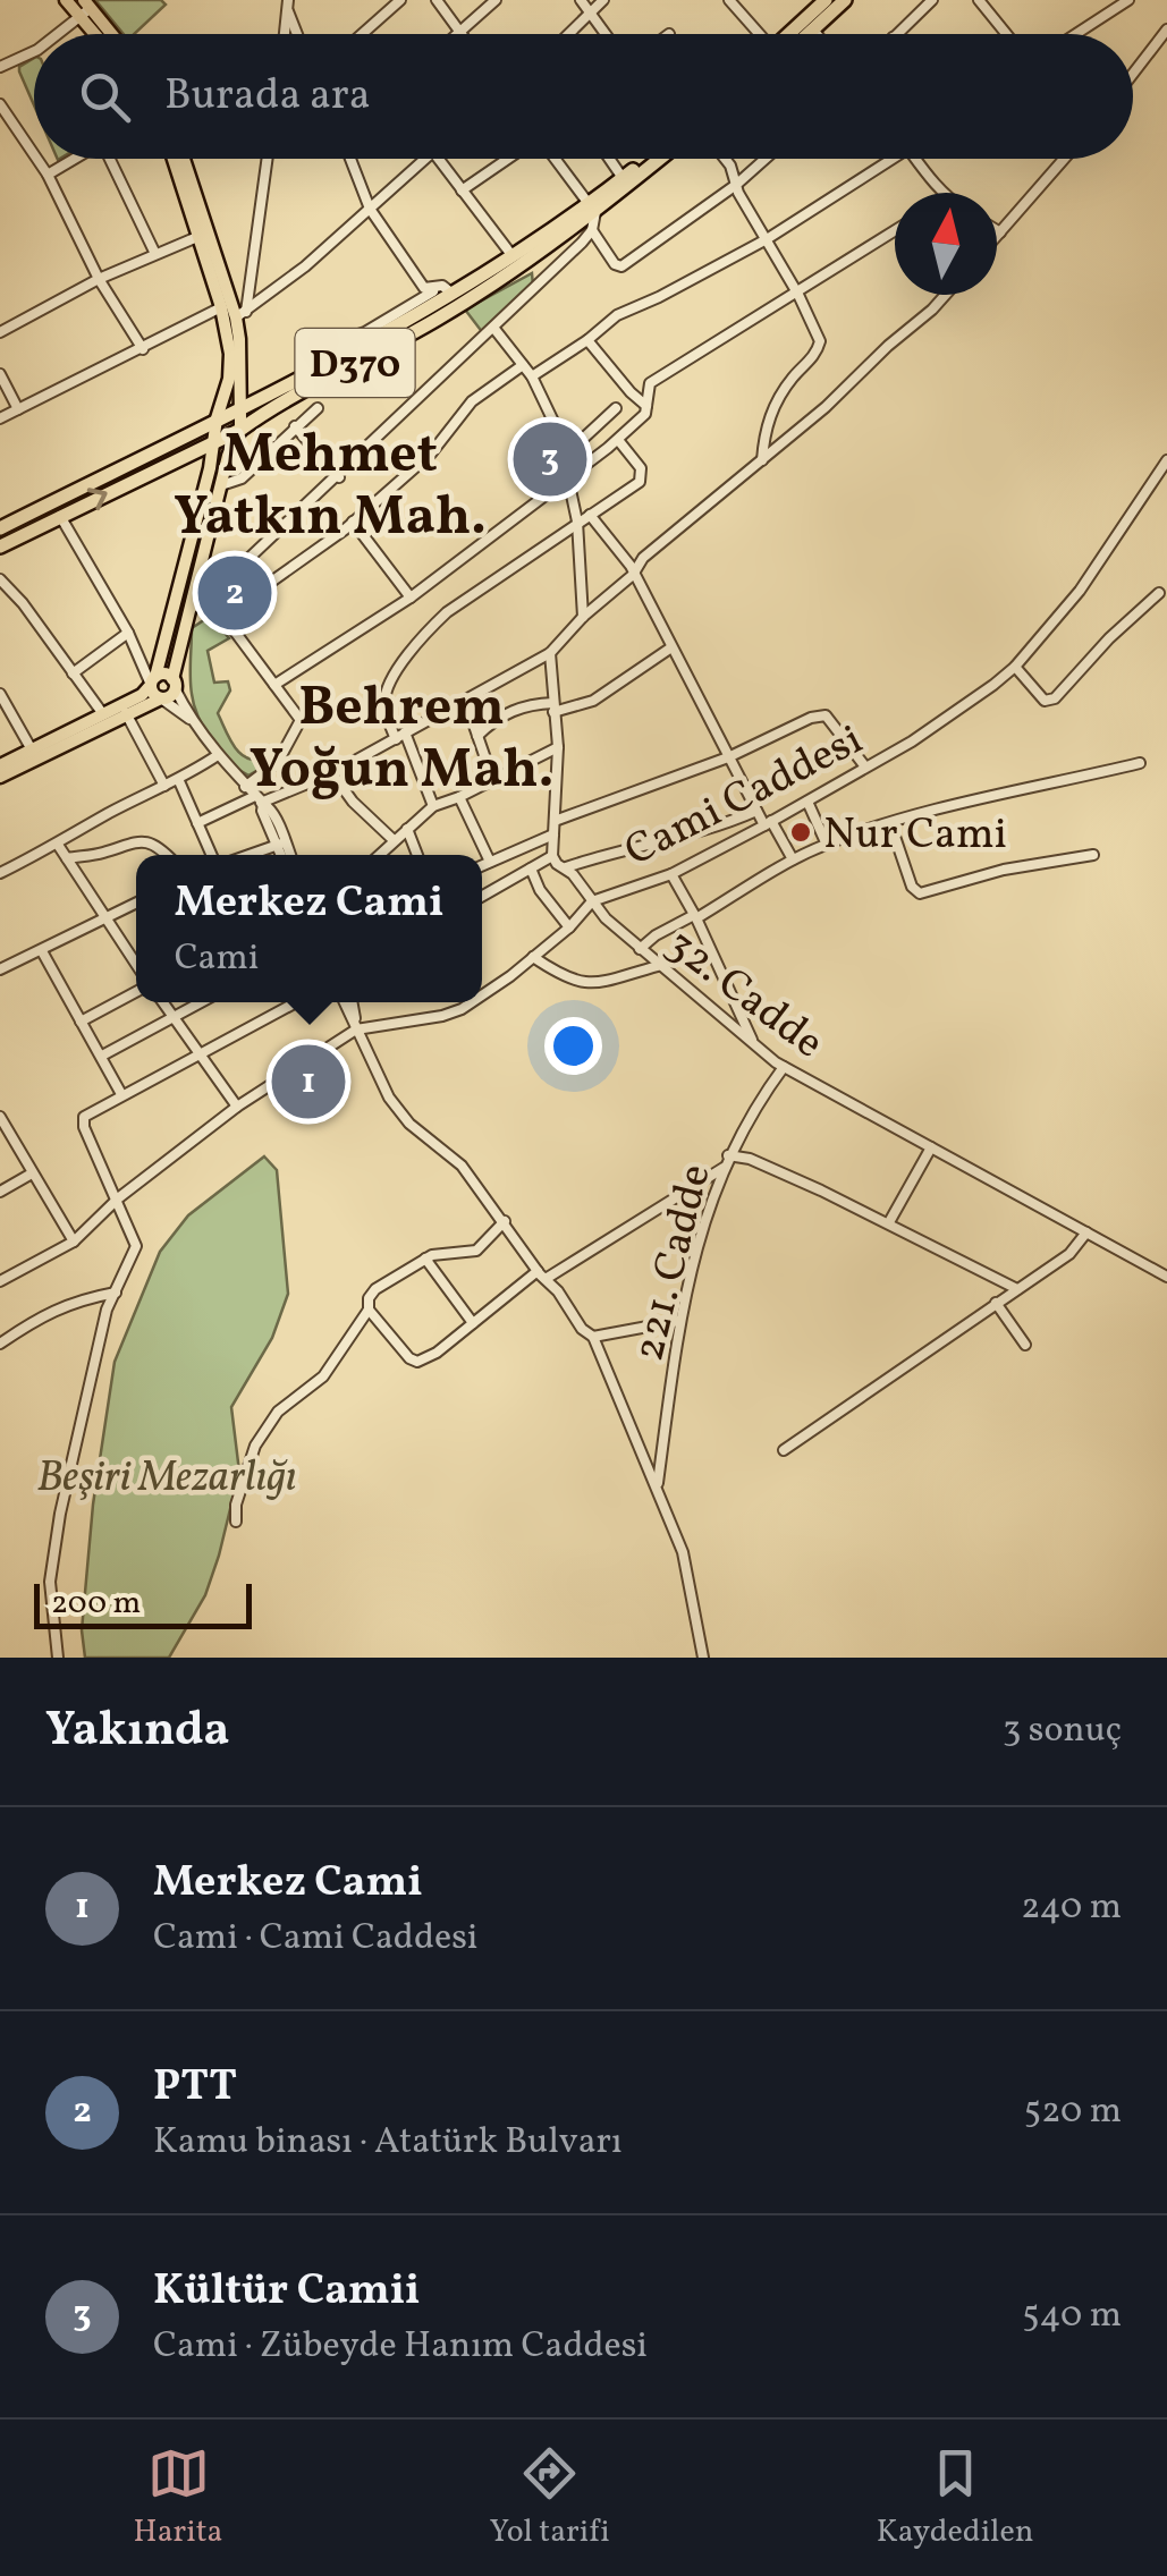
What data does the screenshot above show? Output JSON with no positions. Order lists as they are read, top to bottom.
{
  "streets": {
    "highway": ["D370"],
    "street": ["Cami Caddesi", "32. Cadde", "221. Cadde"]
  },
  "crossings": [
    ["Cami Caddesi", "32. Cadde"],
    ["32. Cadde", "221. Cadde"]
  ],
  "districts": ["Mehmet Yatkın Mah.", "Behrem Yoğun Mah."],
  "parks": ["Beşiri Mezarlığı"],
  "places": ["Nur Cami"],
  "scale_bar": "200 m",
  "north": "top",
  "page": {
    "search": "Burada ara",
    "pins": ["3", "2", "1"],
    "popup": ["Merkez Cami", "Cami"],
    "scale": "200 m",
    "heading": ["Yakında", "3 sonuç"],
    "list": [
      {
        "mark": "1",
        "name": "Merkez Cami",
        "note": "Cami · Cami Caddesi",
        "value": "240 m"
      },
      {
        "mark": "2",
        "name": "PTT",
        "note": "Kamu binası · Atatürk Bulvarı",
        "value": "520 m"
      },
      {
        "mark": "3",
        "name": "Kültür Camii",
        "note": "Cami · Zübeyde Hanım Caddesi",
        "value": "540 m"
      }
    ],
    "nav": ["Harita", "Yol tarifi", "Kaydedilen"]
  }
}
